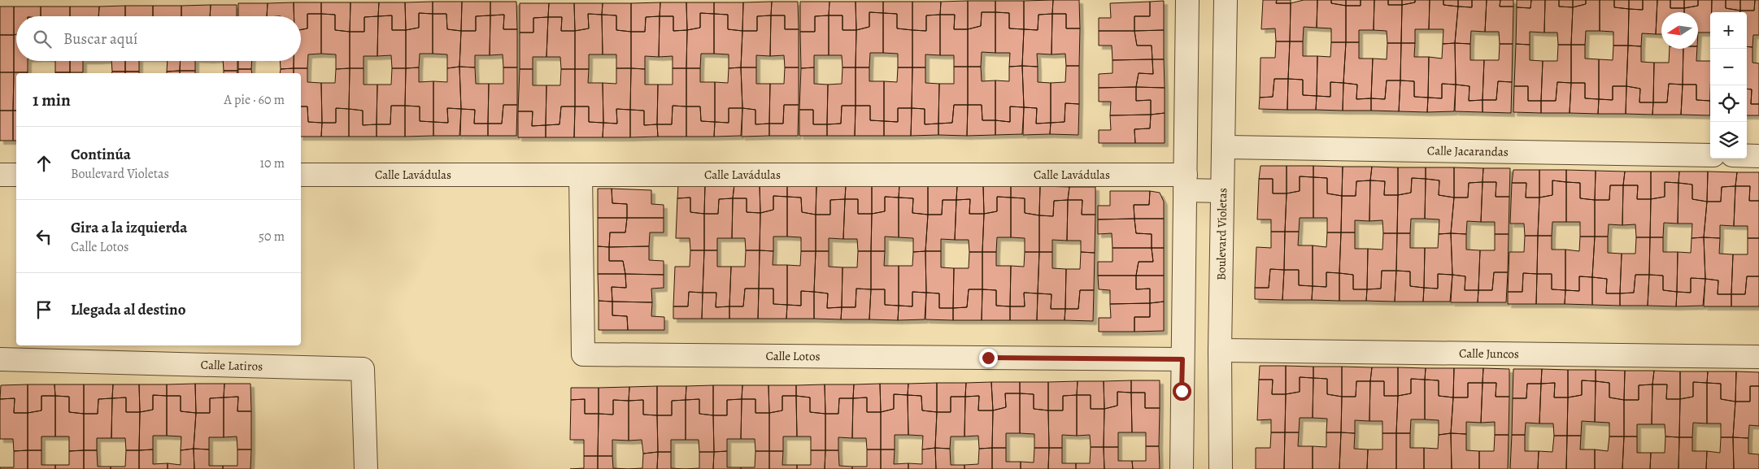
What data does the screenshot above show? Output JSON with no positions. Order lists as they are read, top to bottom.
{
  "streets": {
    "street": [
      "Calle Jacarandas",
      "Calle Lavádulas",
      "Boulevard Violetas",
      "Calle Juncos",
      "Calle Lotos",
      "Calle Latiros"
    ]
  },
  "crossings": [
    ["Calle Jacarandas", "Boulevard Violetas"],
    ["Calle Lavádulas", "Boulevard Violetas"],
    ["Calle Lavádulas", "Calle Lotos"],
    ["Boulevard Violetas", "Calle Juncos"]
  ],
  "north": "left",
  "page": {
    "map_buttons": ["+", "−"],
    "search": "Buscar aquí",
    "heading": ["1 min", "A pie · 60 m"],
    "list": [
      ["Continúa", "Boulevard Violetas", "10 m"],
      ["Gira a la izquierda", "Calle Lotos", "50 m"],
      "Llegada al destino"
    ]
  }
}
